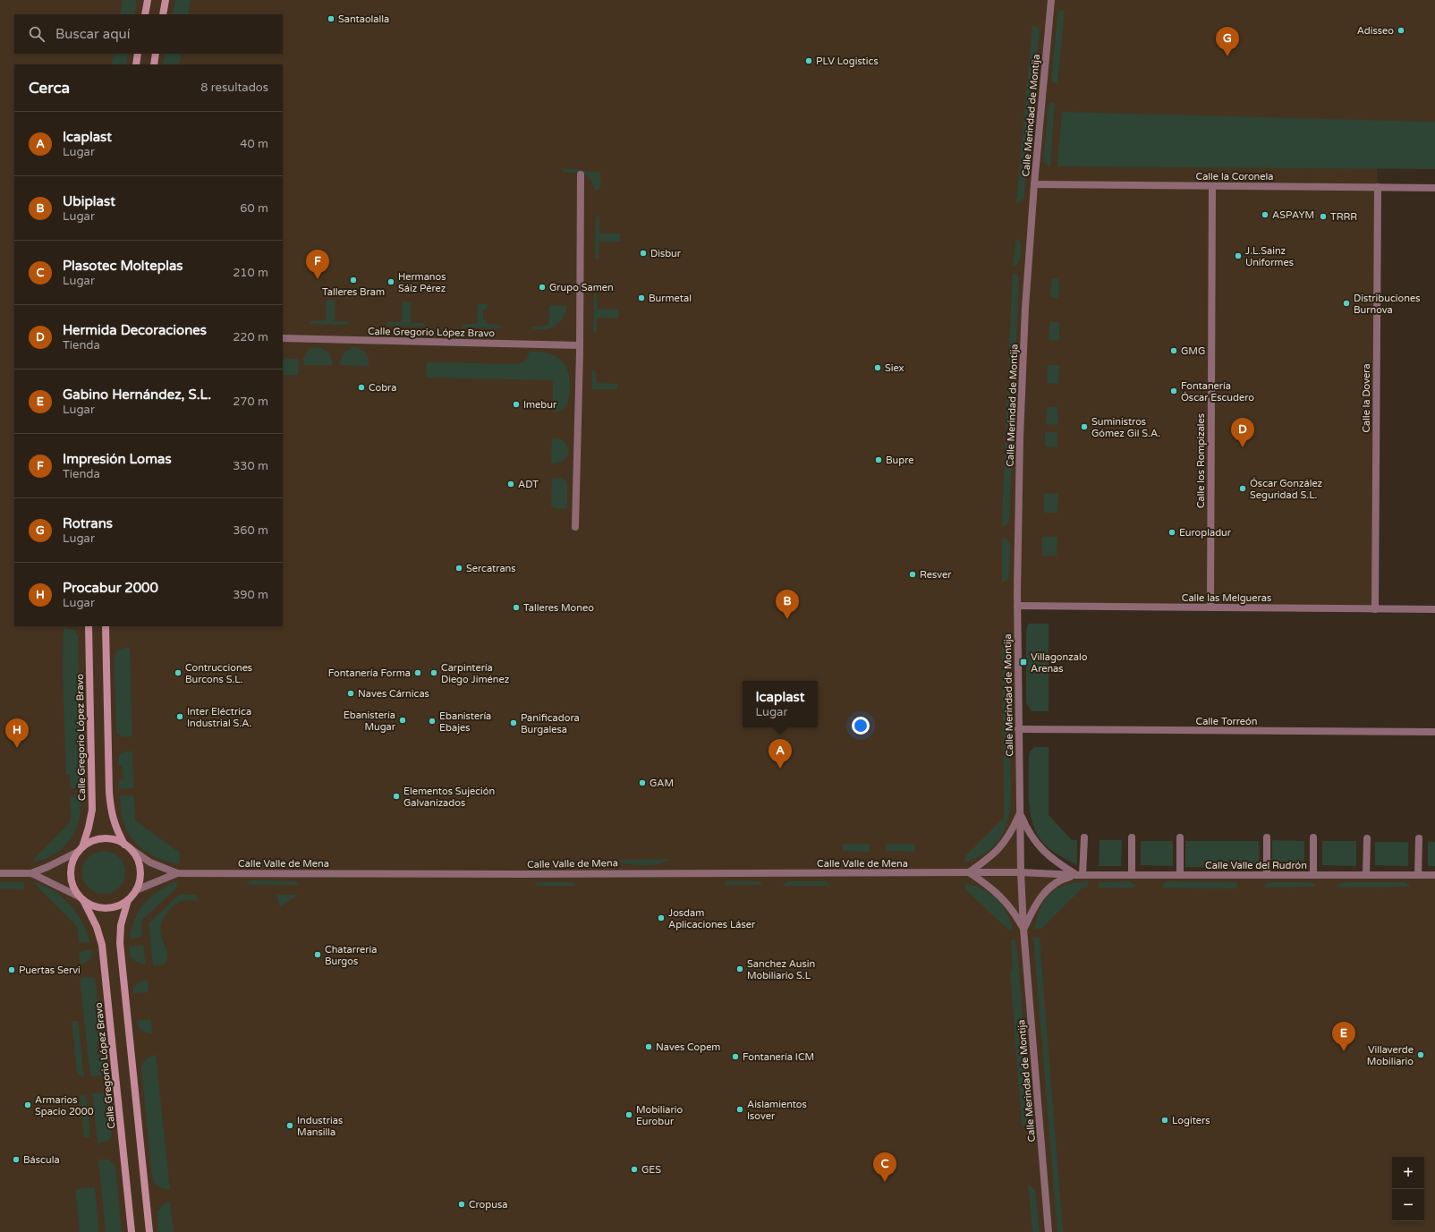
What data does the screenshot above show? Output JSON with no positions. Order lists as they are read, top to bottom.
{
  "streets": {
    "main road": ["Calle Gregorio López Bravo"],
    "street": [
      "Calle Merindad de Montija",
      "Calle la Coronela",
      "Calle la Dovera",
      "Calle los Rompizales",
      "Calle las Melgueras",
      "Calle Torreón",
      "Calle Valle de Mena",
      "Calle Valle del Rudrón"
    ]
  },
  "crossings": [
    ["Calle Merindad de Montija", "Calle la Coronela"],
    ["Calle Merindad de Montija", "Calle las Melgueras"],
    ["Calle Merindad de Montija", "Calle Torreón"],
    ["Calle Merindad de Montija", "Calle Valle de Mena"],
    ["Calle Merindad de Montija", "Calle Valle del Rudrón"],
    ["Calle la Coronela", "Calle la Dovera"],
    ["Calle la Coronela", "Calle los Rompizales"],
    ["Calle Gregorio López Bravo", "Calle Valle de Mena"],
    ["Calle la Dovera", "Calle las Melgueras"],
    ["Calle los Rompizales", "Calle las Melgueras"],
    ["Calle Valle de Mena", "Calle Valle del Rudrón"]
  ],
  "places": {
    "other": [
      "Santaolalla",
      "Adisseo",
      "PLV Logistics",
      "ASPAYM",
      "TRRR",
      "Disbur",
      "J.L.Sainz Uniformes",
      "Talleres Bram",
      "Hermanos Sáiz Pérez",
      "Grupo Samen",
      "Burmetal",
      "Distribuciones Burnova",
      "GMG",
      "Siex",
      "Cobra",
      "Fontanería Óscar Escudero",
      "Imebur",
      "Suministros Gómez Gil S.A.",
      "Bupre",
      "ADT",
      "Óscar González Seguridad S.L.",
      "Europladur",
      "Sercatrans",
      "Resver",
      "Talleres Moneo",
      "Contrucciones Burcons S.L.",
      "Fontanería Forma",
      "Carpintería Diego Jiménez",
      "Naves Cárnicas",
      "Inter Eléctrica Industrial S.A.",
      "Ebanistería Mugar",
      "Ebanistería Ebajes",
      "Panificadora Burgalesa",
      "GAM",
      "Elementos Sujeción Galvanizados",
      "Josdam Aplicaciones Láser",
      "Chatarrería Burgos",
      "Sanchez Ausin Mobiliario S.L",
      "Puertas Servi",
      "Naves Copem",
      "Villaverde Mobiliario",
      "Fontanería ICM",
      "Armarios Spacio 2000",
      "Aislamientos Isover",
      "Mobiliario Eurobur",
      "Logiters",
      "Industrias Mansilla",
      "Báscula",
      "GES",
      "Cropusa"
    ],
    "transit": ["Villagonzalo Arenas"]
  },
  "page": {
    "search": "Buscar aquí",
    "pins": [
      "G",
      "F",
      "D",
      "B",
      "H",
      "A",
      "E",
      "C"
    ],
    "heading": ["Cerca", "8 resultados"],
    "list": [
      {
        "mark": "A",
        "name": "Icaplast",
        "note": "Lugar",
        "value": "40 m"
      },
      {
        "mark": "B",
        "name": "Ubiplast",
        "note": "Lugar",
        "value": "60 m"
      },
      {
        "mark": "C",
        "name": "Plasotec Molteplas",
        "note": "Lugar",
        "value": "210 m"
      },
      {
        "mark": "D",
        "name": "Hermida Decoraciones",
        "note": "Tienda",
        "value": "220 m"
      },
      {
        "mark": "E",
        "name": "Gabino Hernández, S.L.",
        "note": "Lugar",
        "value": "270 m"
      },
      {
        "mark": "F",
        "name": "Impresión Lomas",
        "note": "Tienda",
        "value": "330 m"
      },
      {
        "mark": "G",
        "name": "Rotrans",
        "note": "Lugar",
        "value": "360 m"
      },
      {
        "mark": "H",
        "name": "Procabur 2000",
        "note": "Lugar",
        "value": "390 m"
      }
    ],
    "popup": ["Icaplast", "Lugar"],
    "map_buttons": ["+", "−"]
  }
}
